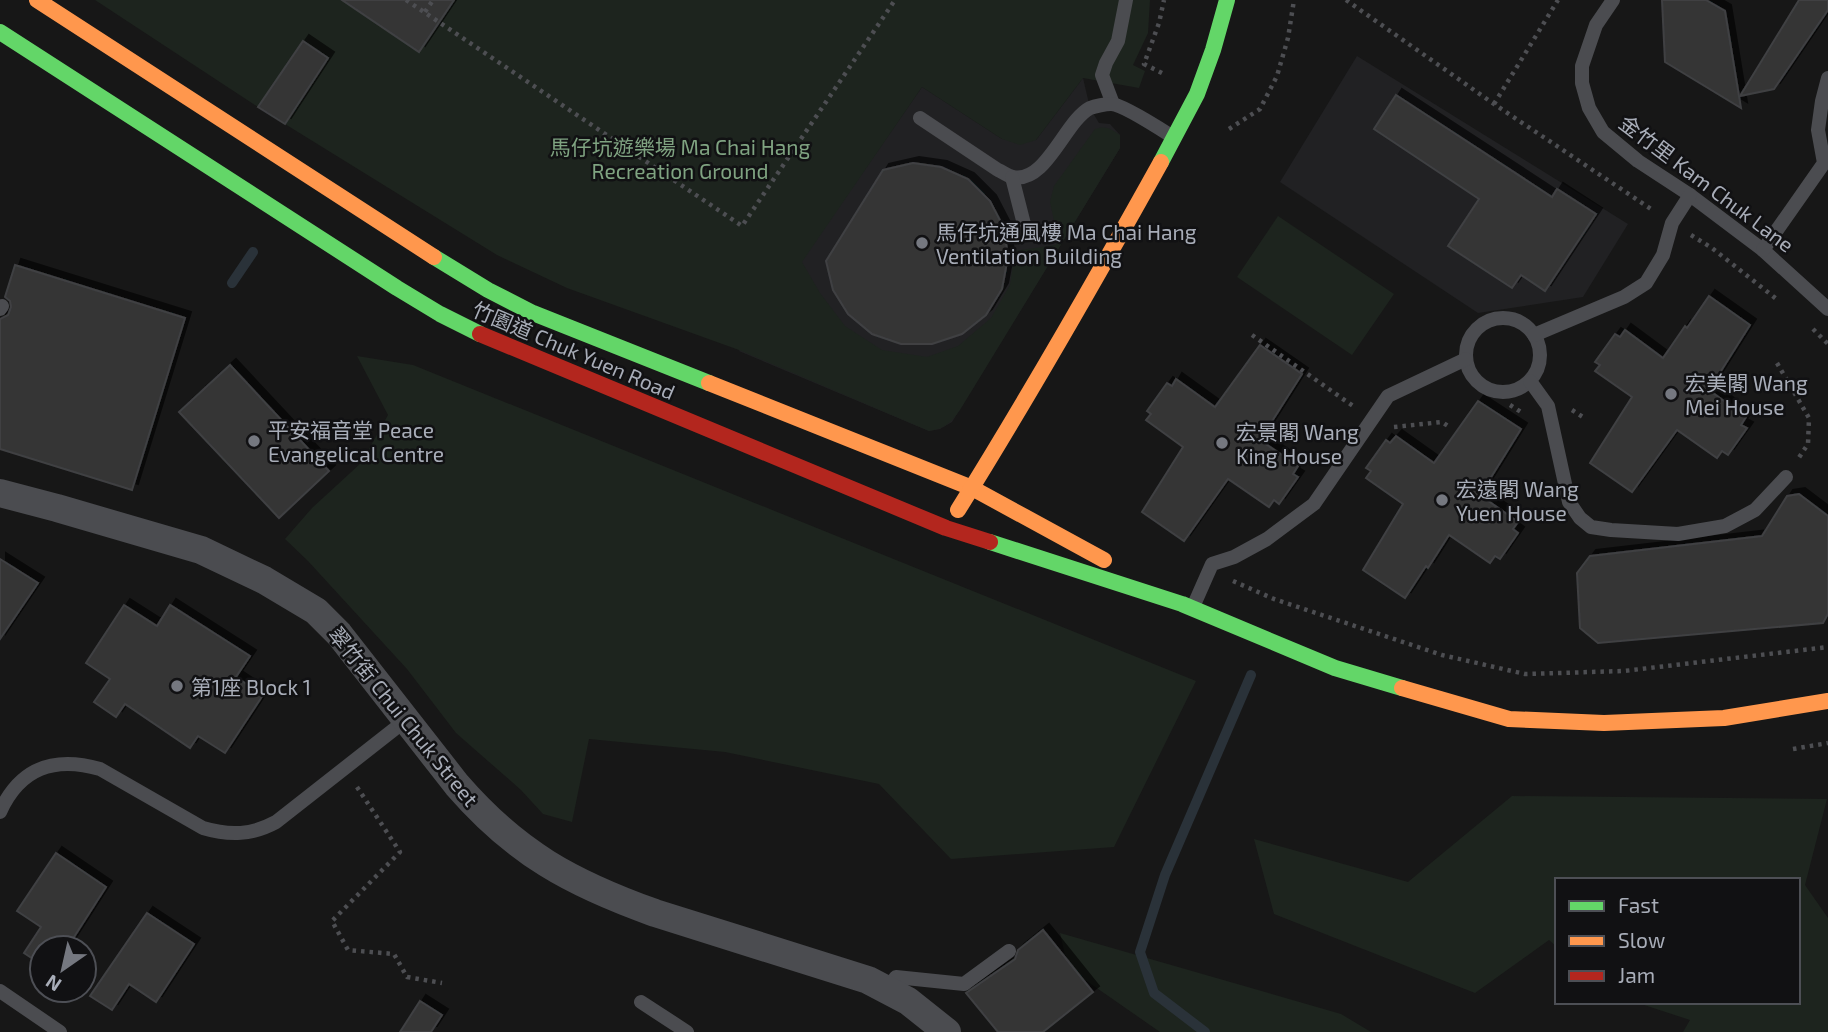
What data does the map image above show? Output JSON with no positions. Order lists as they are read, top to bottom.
{
  "streets": {
    "main road": ["竹園道 Chuk Yuen Road"],
    "street": ["翠竹街 Chui Chuk Street"],
    "lane": ["金竹里 Kam Chuk Lane"]
  },
  "parks": ["馬仔坑遊樂場 Ma Chai Hang Recreation Ground"],
  "places": [
    "馬仔坑通風樓 Ma Chai Hang Ventilation Building",
    "宏美閣 Wang Mei House",
    "平安福音堂 Peace Evangelical Centre",
    "宏景閣 Wang King House",
    "宏遠閣 Wang Yuen House",
    "第1座 Block 1"
  ],
  "legend": ["Fast", "Slow", "Jam"],
  "north": "bottom left"
}
